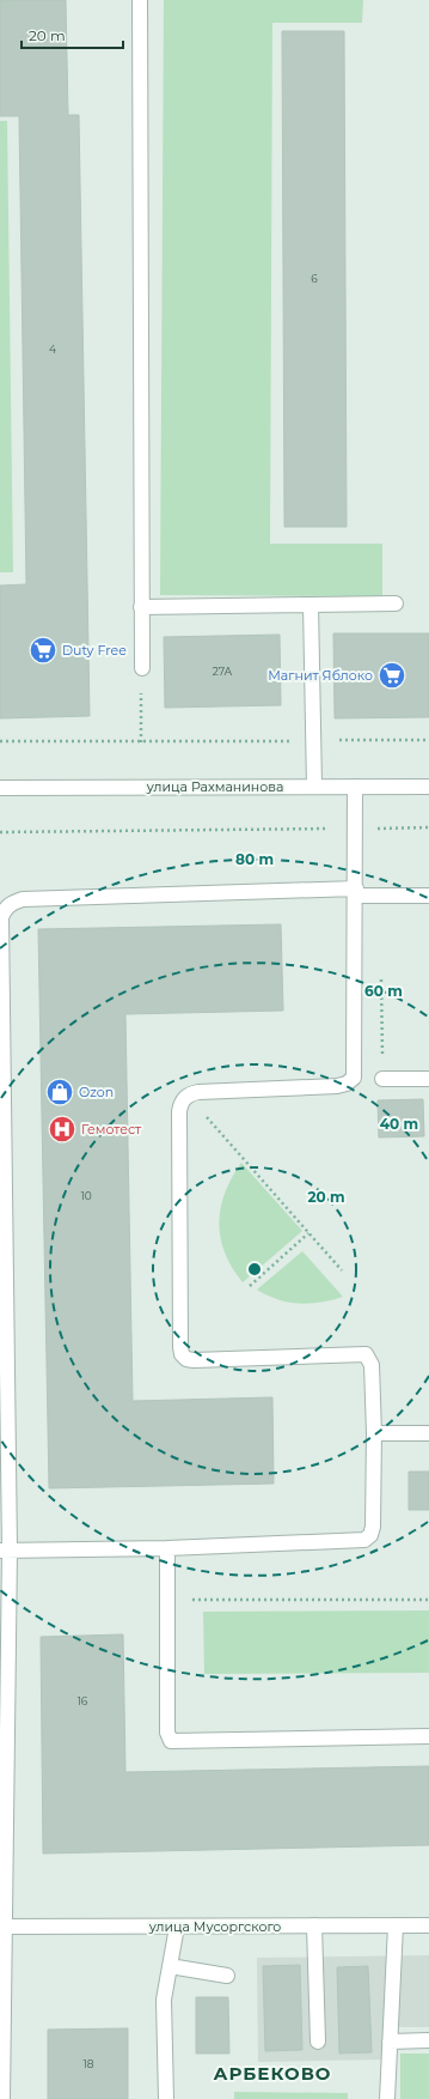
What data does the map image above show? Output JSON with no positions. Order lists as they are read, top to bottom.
{
  "streets": {
    "street": ["улица Рахманинова", "улица Мусоргского"]
  },
  "districts": ["АРБЕКОВО"],
  "places": {
    "supermarket": ["Duty Free", "Магнит Яблоко"],
    "shop": ["Ozon"],
    "hospital": ["Гемотест"]
  },
  "house_numbers": [
    "6",
    "4",
    "27А",
    "10",
    "16",
    "18"
  ],
  "scale_bar": "20 m",
  "rings": [
    "80 m",
    "60 m",
    "40 m",
    "20 m"
  ]
}
